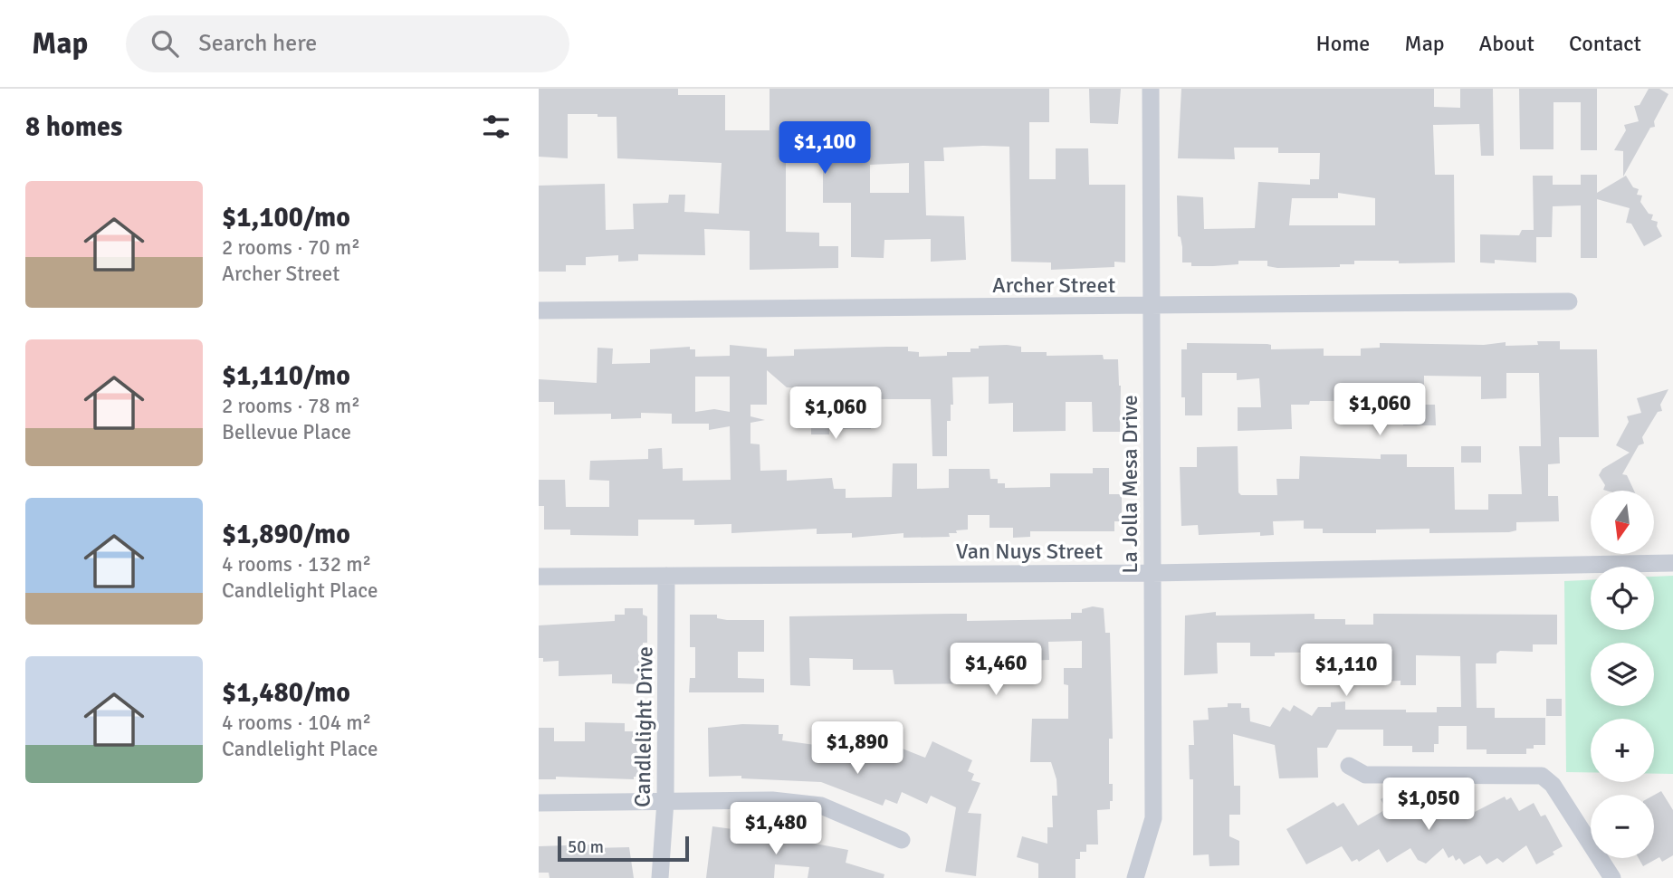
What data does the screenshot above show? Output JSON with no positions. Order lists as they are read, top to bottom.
{
  "streets": {
    "street": [
      "Archer Street",
      "La Jolla Mesa Drive",
      "Van Nuys Street",
      "Candlelight Drive"
    ]
  },
  "crossings": [
    ["Archer Street", "La Jolla Mesa Drive"],
    ["La Jolla Mesa Drive", "Van Nuys Street"],
    ["Van Nuys Street", "Candlelight Drive"]
  ],
  "scale_bar": "50 m",
  "north": "bottom",
  "page": {
    "header": "Map",
    "search": "Search here",
    "nav": [
      "Home",
      "Map",
      "About",
      "Contact"
    ],
    "heading": "8 homes",
    "price": [
      "$1,100",
      "$1,060",
      "$1,060",
      "$1,460",
      "$1,110",
      "$1,890",
      "$1,050",
      "$1,480"
    ],
    "list": [
      {
        "name": "$1,100/mo",
        "note": "2 rooms · 70 m² · Archer Street"
      },
      {
        "name": "$1,110/mo",
        "note": "2 rooms · 78 m² · Bellevue Place"
      },
      {
        "name": "$1,890/mo",
        "note": "4 rooms · 132 m² · Candlelight Place"
      },
      {
        "name": "$1,480/mo",
        "note": "4 rooms · 104 m² · Candlelight Place"
      }
    ],
    "map_buttons": ["+", "−"],
    "scale": "50 m"
  }
}
